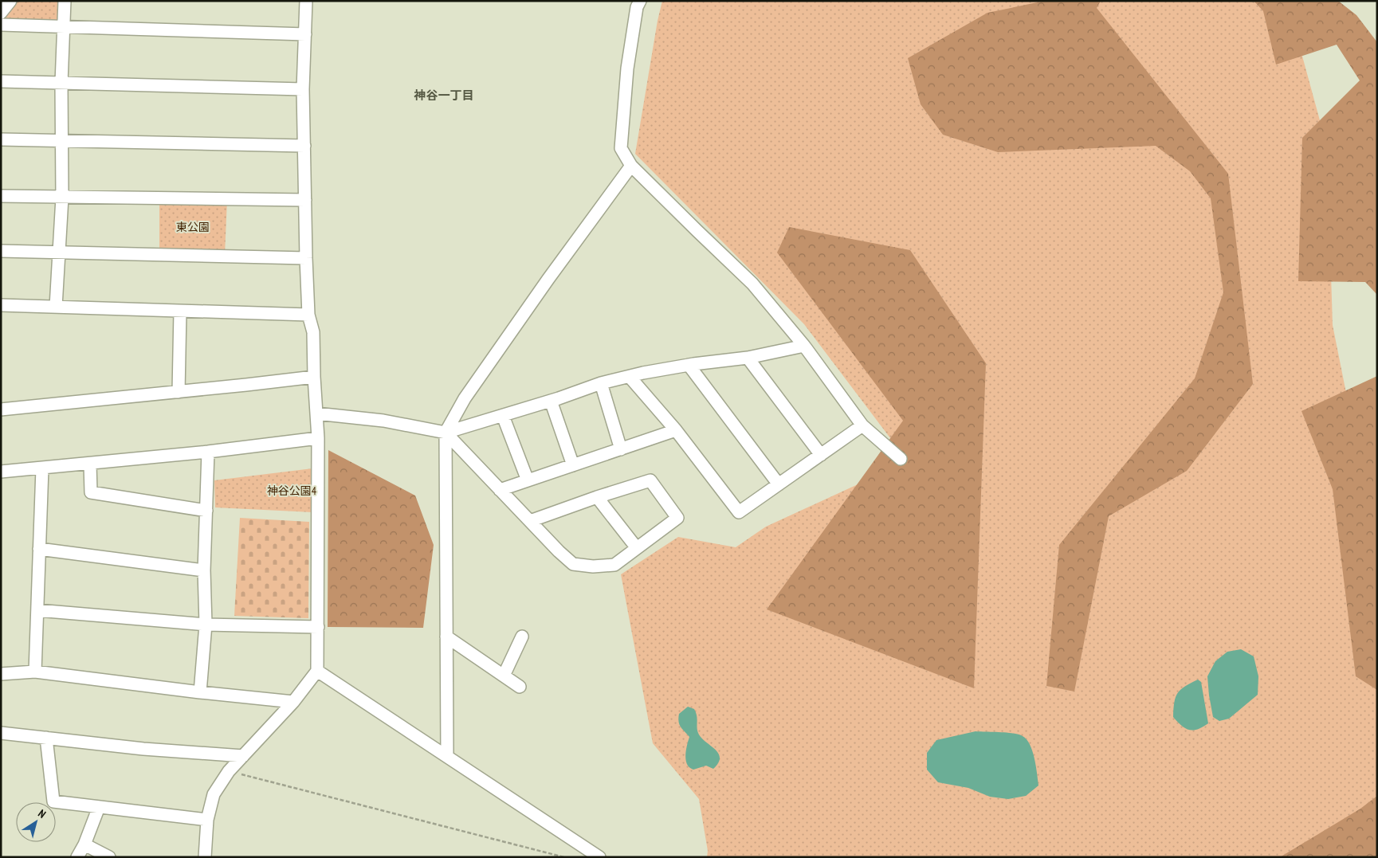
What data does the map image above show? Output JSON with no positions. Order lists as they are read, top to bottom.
{
  "districts": ["神谷一丁目"],
  "parks": ["東公園", "神谷公園4"],
  "north": "top right"
}
